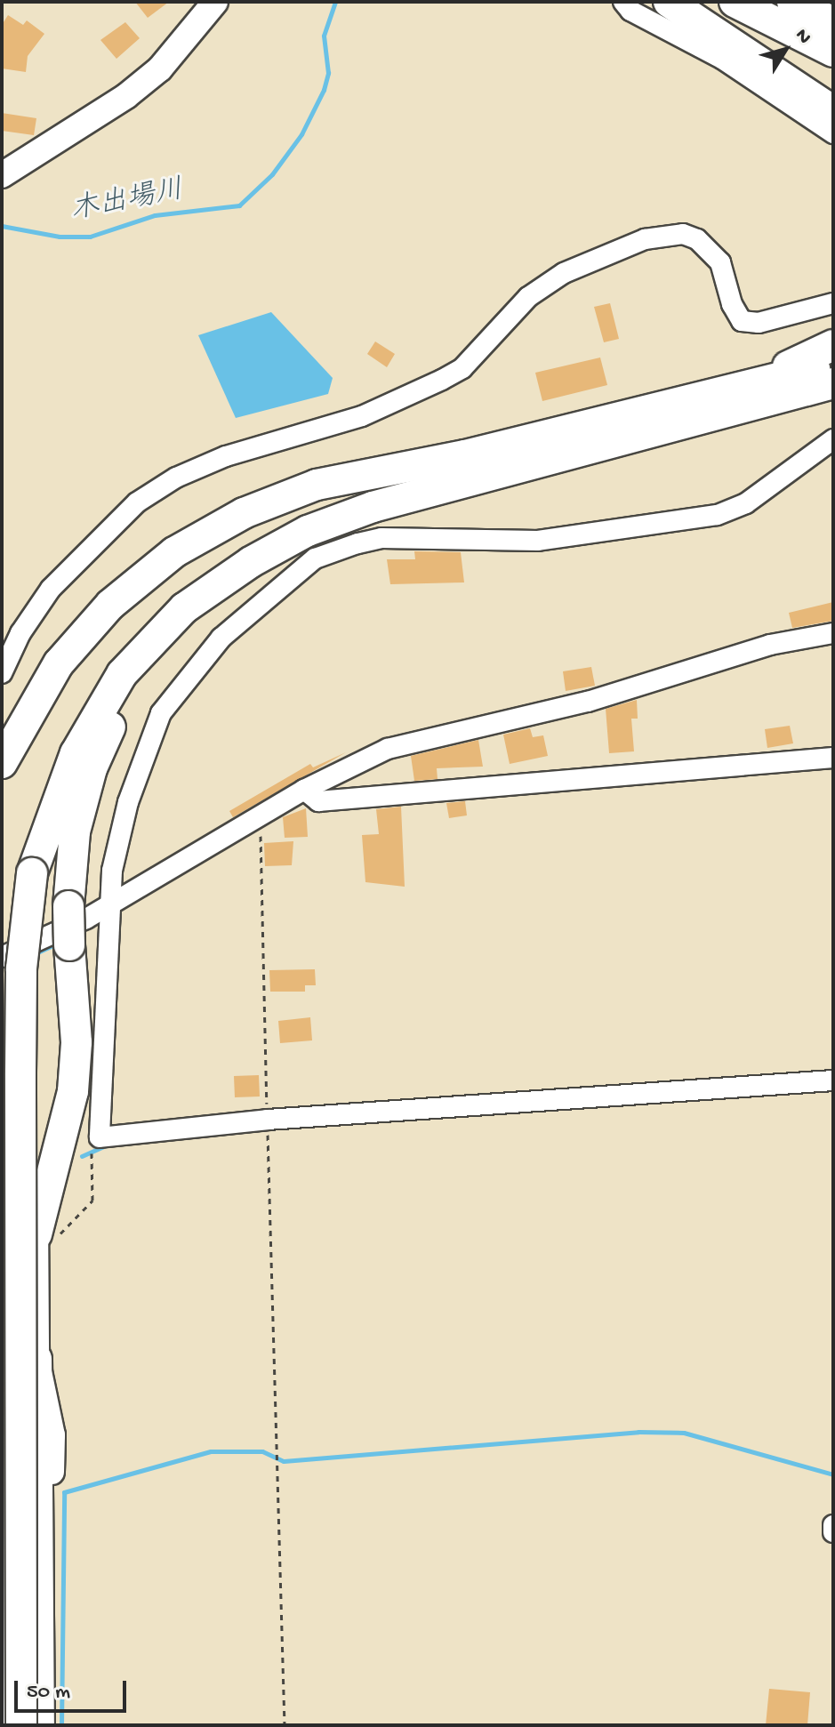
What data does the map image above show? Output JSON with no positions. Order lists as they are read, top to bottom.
{
  "water": ["木出場川"],
  "scale_bar": "50 m",
  "north": "top right"
}
